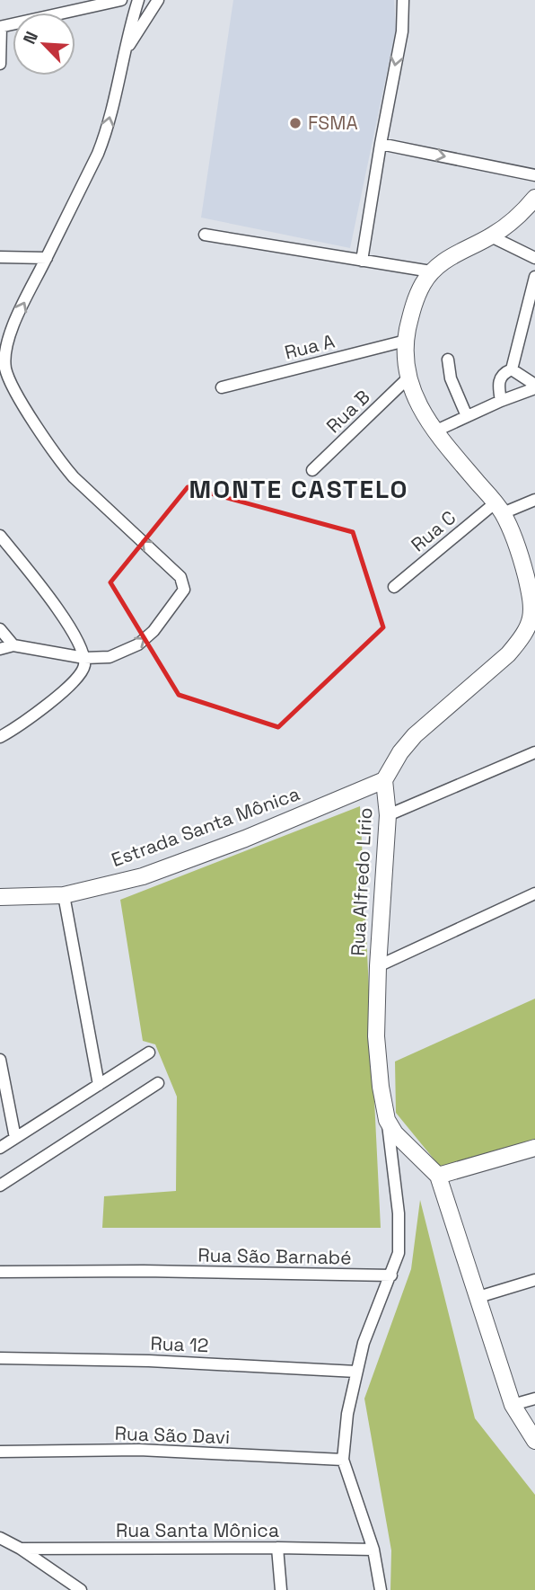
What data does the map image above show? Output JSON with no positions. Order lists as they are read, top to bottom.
{
  "streets": {
    "main road": ["Estrada Santa Mônica", "Rua Alfredo Lírio"],
    "street": [
      "Rua A",
      "Rua B",
      "Rua C",
      "Rua São Barnabé",
      "Rua 12",
      "Rua São Davi",
      "Rua Santa Mônica"
    ]
  },
  "crossings": [
    ["Estrada Santa Mônica", "Rua Alfredo Lírio"]
  ],
  "districts": ["MONTE CASTELO"],
  "places": ["FSMA"],
  "north": "top left"
}
